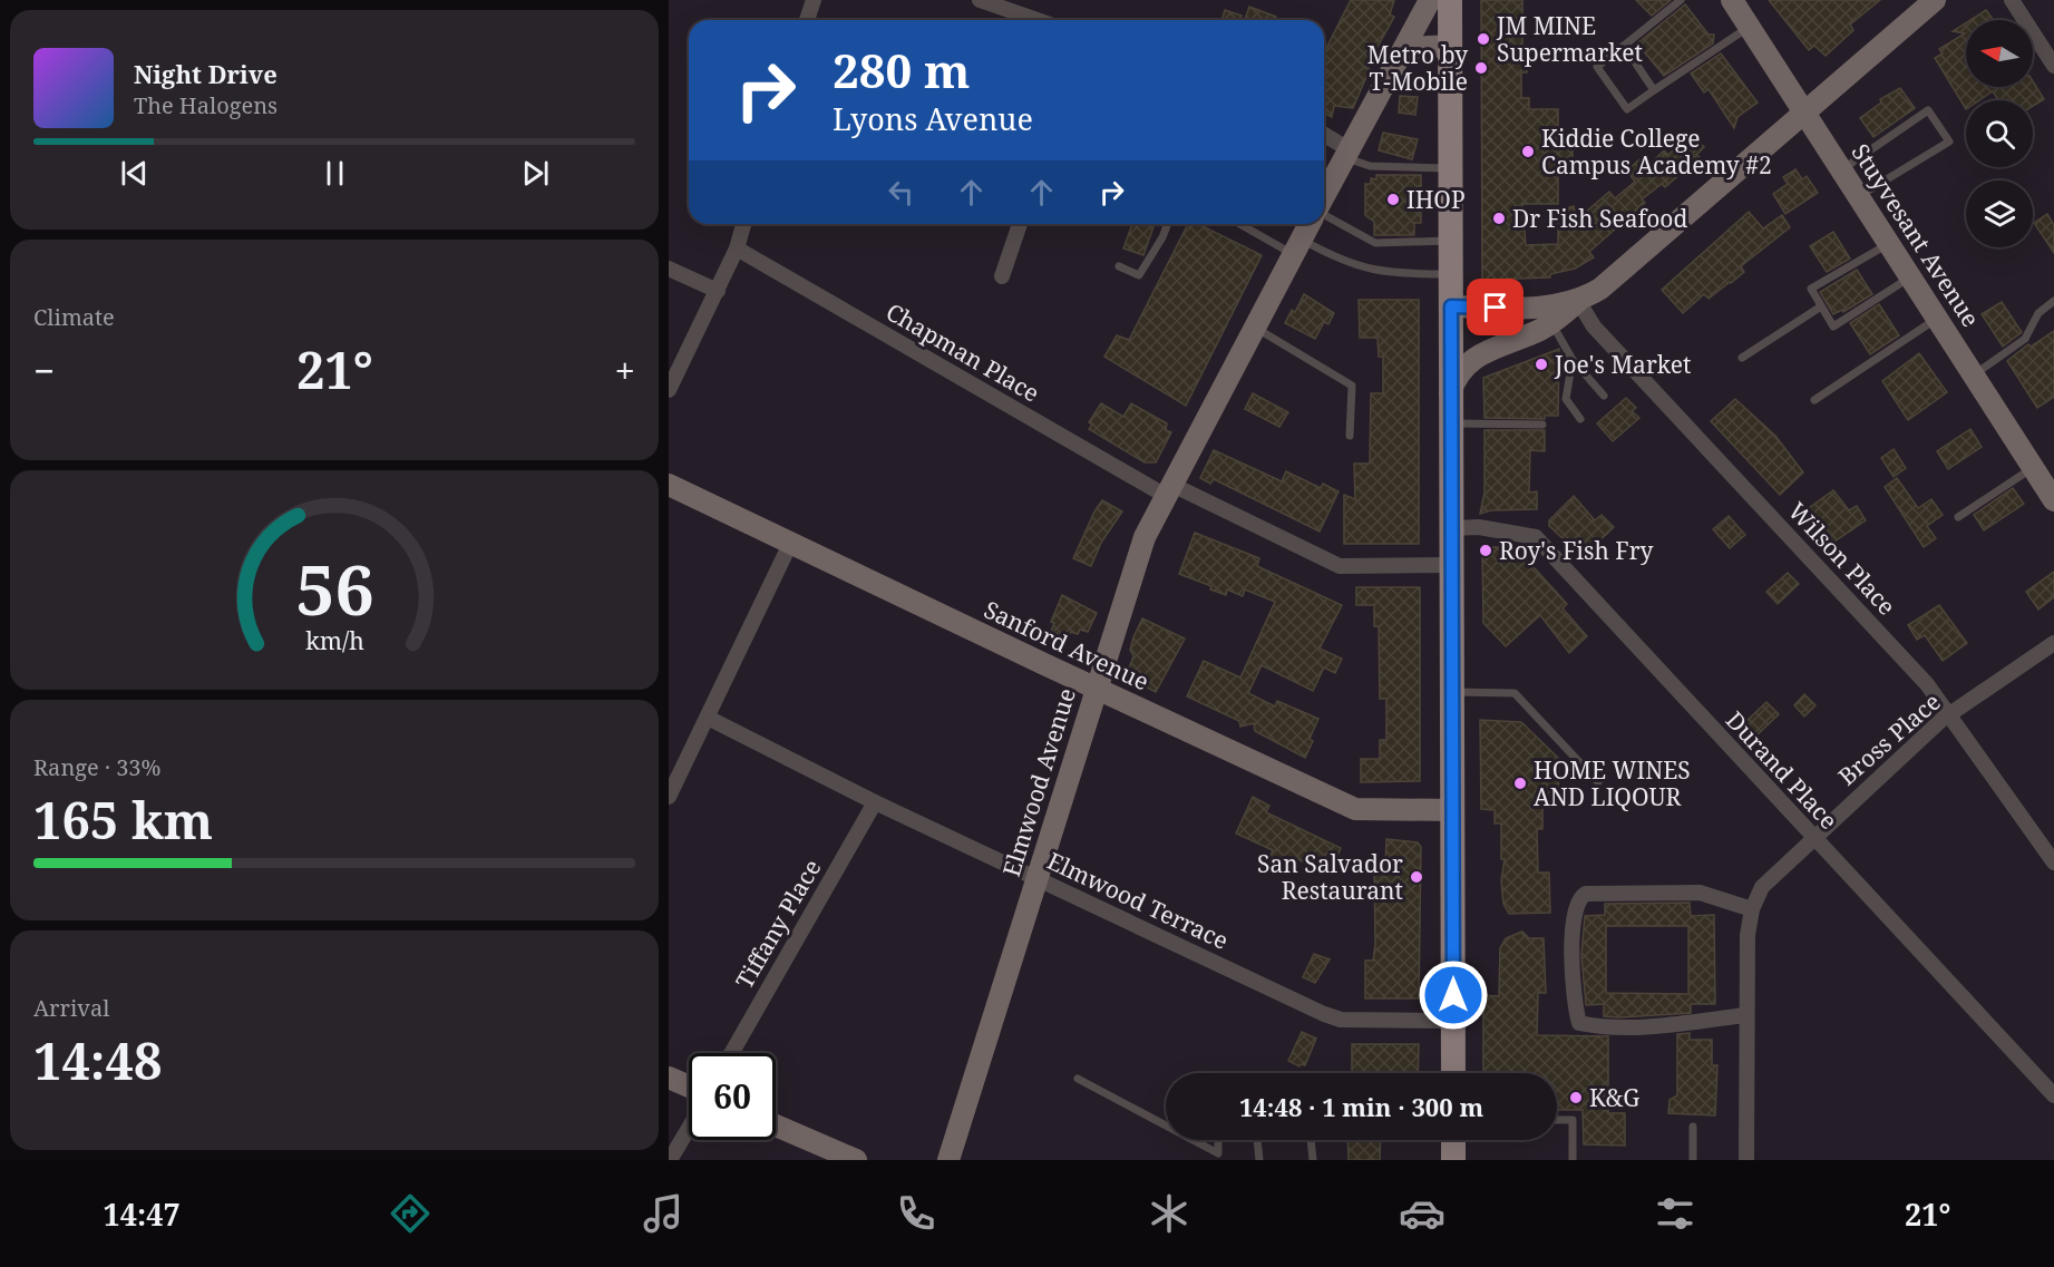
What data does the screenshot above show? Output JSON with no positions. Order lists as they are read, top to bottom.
{
  "streets": {
    "main road": ["Stuyvesant Avenue", "Sanford Avenue", "Elmwood Avenue"],
    "street": [
      "Chapman Place",
      "Wilson Place",
      "Bross Place",
      "Durand Place",
      "Elmwood Terrace",
      "Tiffany Place"
    ]
  },
  "crossings": [
    ["Chapman Place", "Elmwood Avenue"],
    ["Wilson Place", "Bross Place"],
    ["Sanford Avenue", "Elmwood Avenue"],
    ["Bross Place", "Durand Place"],
    ["Elmwood Avenue", "Elmwood Terrace"],
    ["Elmwood Terrace", "Tiffany Place"]
  ],
  "places": [
    "JM MINE Supermarket",
    "Metro by T-Mobile",
    "Kiddie College Campus Academy #2",
    "IHOP",
    "Dr Fish Seafood",
    "Joe's Market",
    "Roy's Fish Fry",
    "HOME WINES AND LIQOUR",
    "San Salvador Restaurant",
    "K&G"
  ],
  "north": "left",
  "page": {
    "turn": ["280 m", "Lyons Avenue"],
    "song": ["Night Drive", "The Halogens"],
    "tile": [
      "Climate",
      ["Range · 33%", "165 km"],
      ["Arrival", "14:48"]
    ],
    "heat": ["−", "21°", "+"],
    "limit": "60",
    "trip": "14:48 · 1 min · 300 m",
    "tabs": ["14:47", "21°"],
    "gauge": ["56", "km/h"]
  }
}
